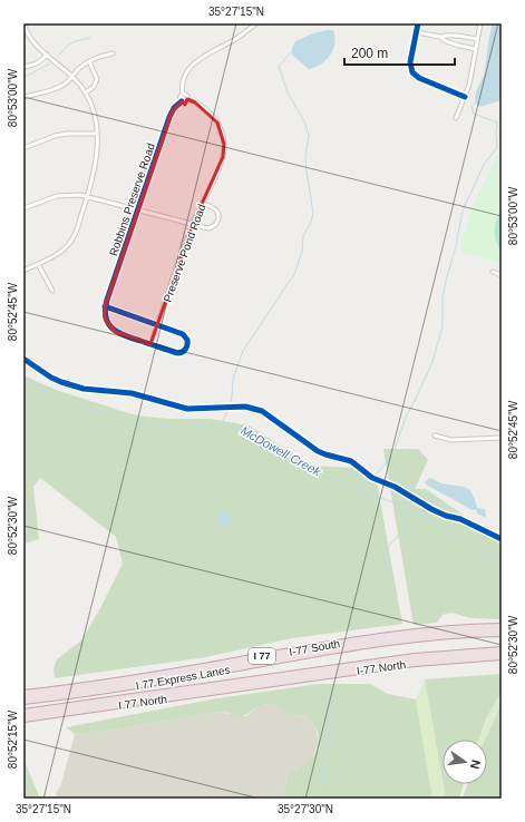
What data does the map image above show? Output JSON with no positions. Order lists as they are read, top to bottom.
{
  "streets": {
    "highway": [
      "I-77 South",
      "I 77",
      "I-77 North",
      "I 77 Express Lanes",
      "I 77 North"
    ],
    "street": ["Robbins Preserve Road", "Preserve Pond Road"]
  },
  "crossings": [
    ["Robbins Preserve Road", "Preserve Pond Road"],
    ["I-77 North", "I 77 North"]
  ],
  "water": ["McDowell Creek"],
  "scale_bar": "200 m",
  "north": "right",
  "coordinates": [
    "35°27'15\"N",
    "80°53'00\"W",
    "80°52'45\"W",
    "80°52'30\"W",
    "80°52'15\"W",
    "35°27'30\"N"
  ]
}
